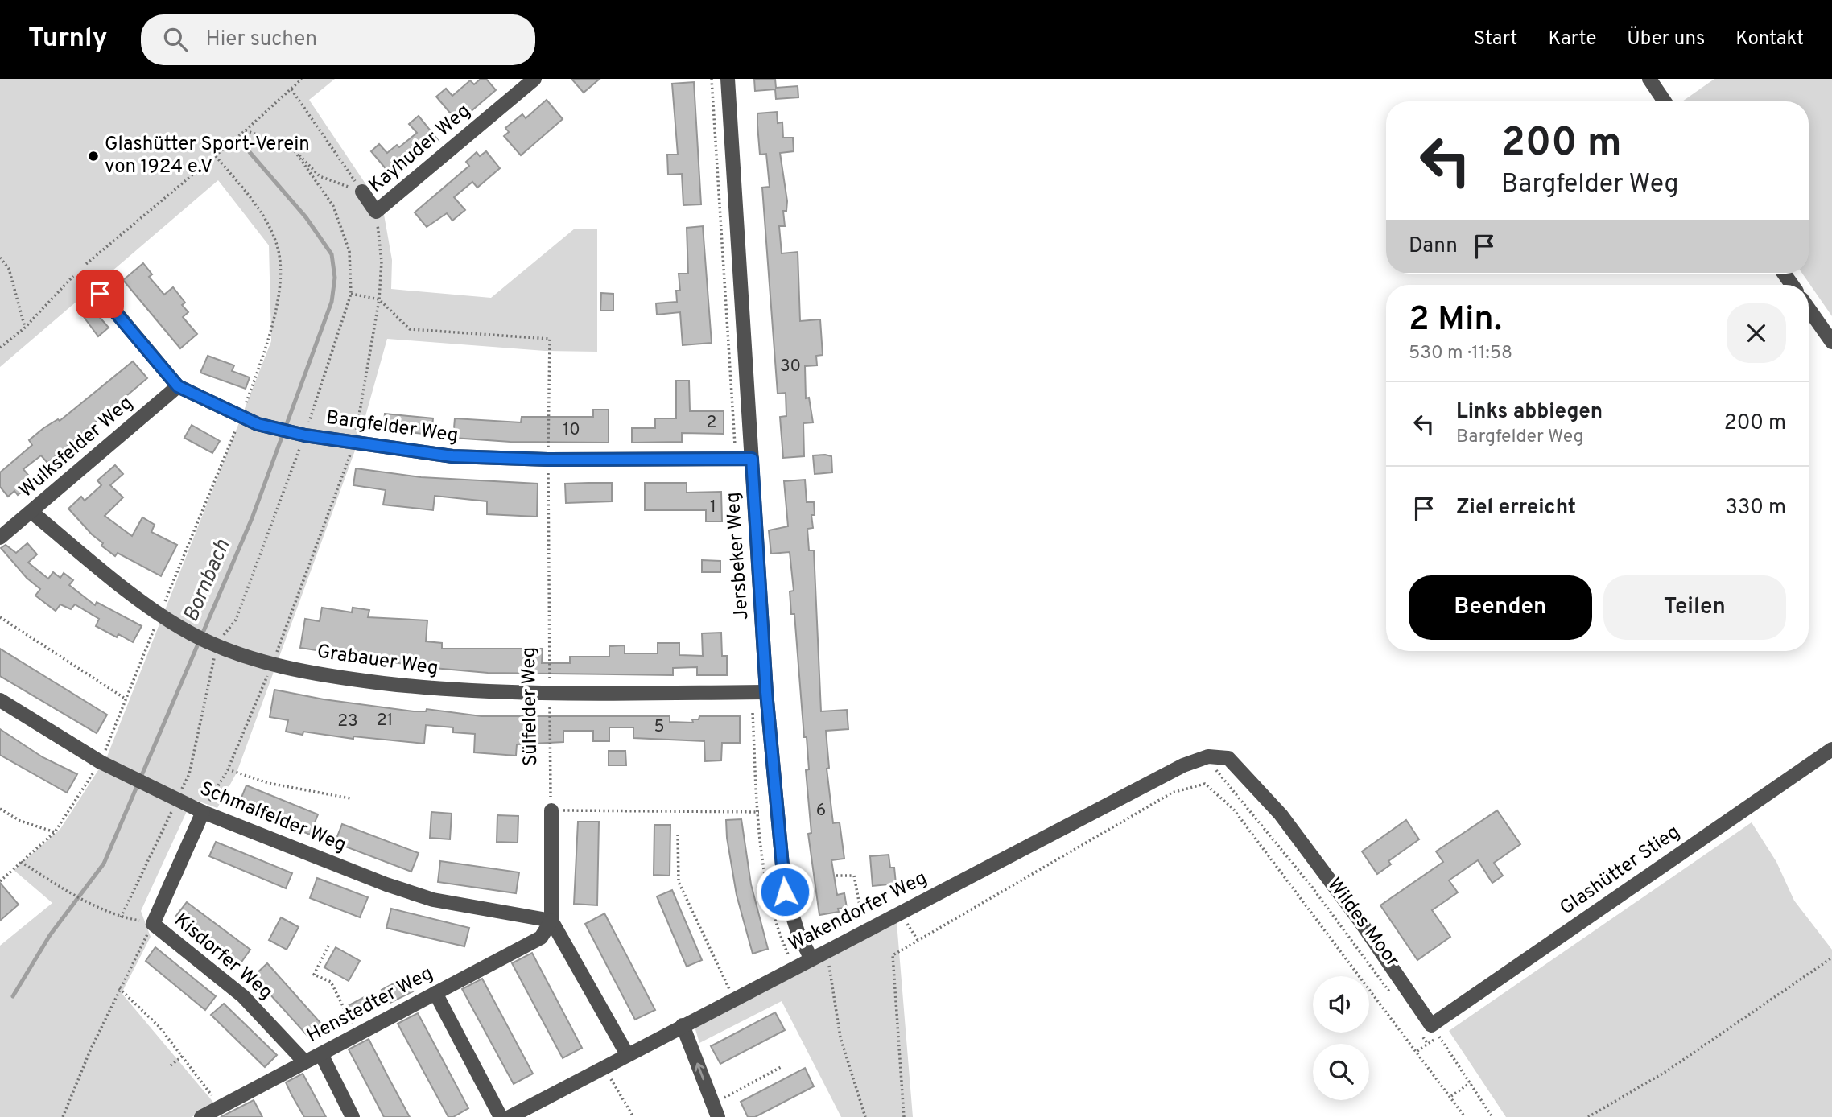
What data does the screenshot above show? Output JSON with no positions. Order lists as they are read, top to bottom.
{
  "streets": {
    "street": [
      "Kayhuder Weg",
      "Bargfelder Weg",
      "Wulksfelder Weg",
      "Jersbeker Weg",
      "Grabauer Weg",
      "Schmalfelder Weg",
      "Glashütter Stieg",
      "Wakendorfer Weg",
      "Wildes Moor",
      "Kisdorfer Weg",
      "Henstedter Weg"
    ],
    "path": ["Sülfelder Weg"]
  },
  "crossings": [
    ["Bargfelder Weg", "Wulksfelder Weg"],
    ["Bargfelder Weg", "Jersbeker Weg"],
    ["Bargfelder Weg", "Sülfelder Weg"],
    ["Wulksfelder Weg", "Grabauer Weg"],
    ["Jersbeker Weg", "Grabauer Weg"],
    ["Jersbeker Weg", "Wakendorfer Weg"],
    ["Grabauer Weg", "Sülfelder Weg"],
    ["Schmalfelder Weg", "Kisdorfer Weg"],
    ["Schmalfelder Weg", "Henstedter Weg"],
    ["Glashütter Stieg", "Wildes Moor"],
    ["Wakendorfer Weg", "Wildes Moor"],
    ["Kisdorfer Weg", "Henstedter Weg"]
  ],
  "water": ["Bornbach"],
  "places": ["Glashütter Sport-Verein von 1924 e.V"],
  "house_numbers": [
    "30",
    "2",
    "10",
    "1",
    "21",
    "23",
    "5",
    "6"
  ],
  "page": {
    "header": "Turnly",
    "search": "Hier suchen",
    "nav": [
      "Start",
      "Karte",
      "Über uns",
      "Kontakt"
    ],
    "turn": ["200 m", "Bargfelder Weg"],
    "then": "Dann",
    "heading": ["2 Min.", "530 m · 11:58"],
    "list": [
      {
        "name": "Links abbiegen",
        "note": "Bargfelder Weg",
        "value": "200 m"
      },
      {
        "name": "Ziel erreicht",
        "value": "330 m"
      }
    ],
    "buttons": ["Beenden", "Teilen"]
  }
}
